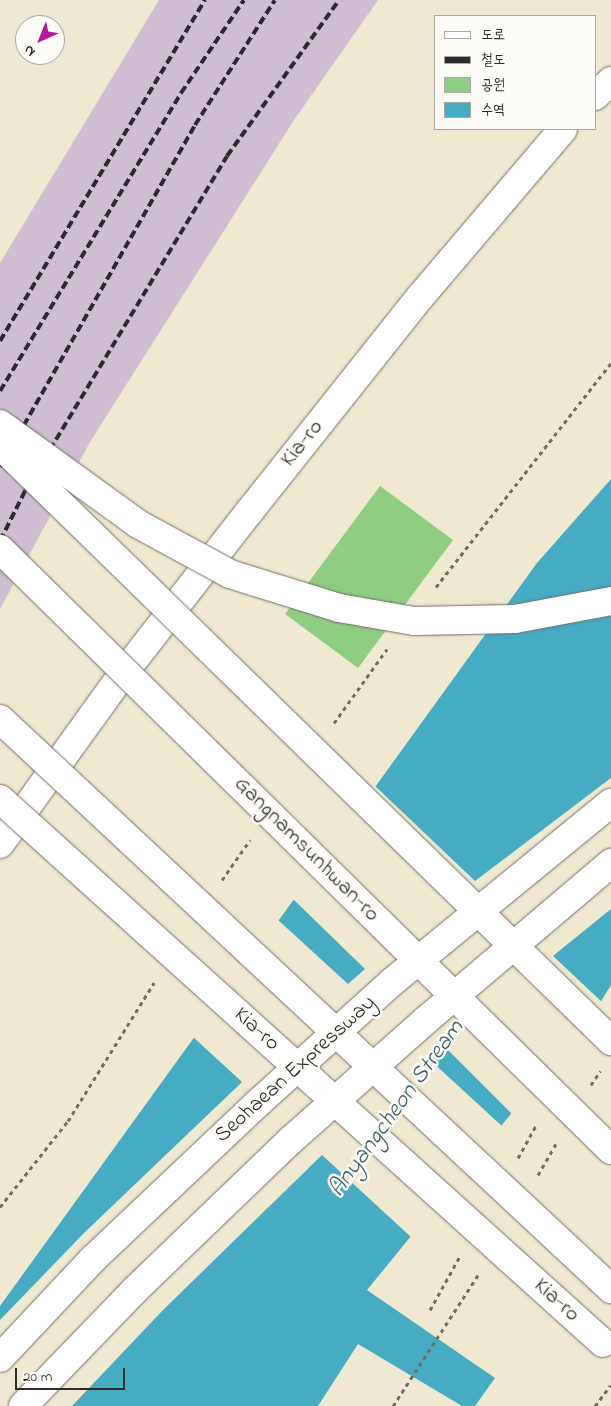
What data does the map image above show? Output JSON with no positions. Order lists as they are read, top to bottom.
{
  "streets": {
    "main road": ["Kia-ro", "Gangnamsunhwan-ro", "Seohaean Expressway"]
  },
  "water": ["Anyangcheon Stream"],
  "legend": [
    "도로",
    "철도",
    "공원",
    "수역"
  ],
  "scale_bar": "20 m",
  "north": "bottom left"
}
